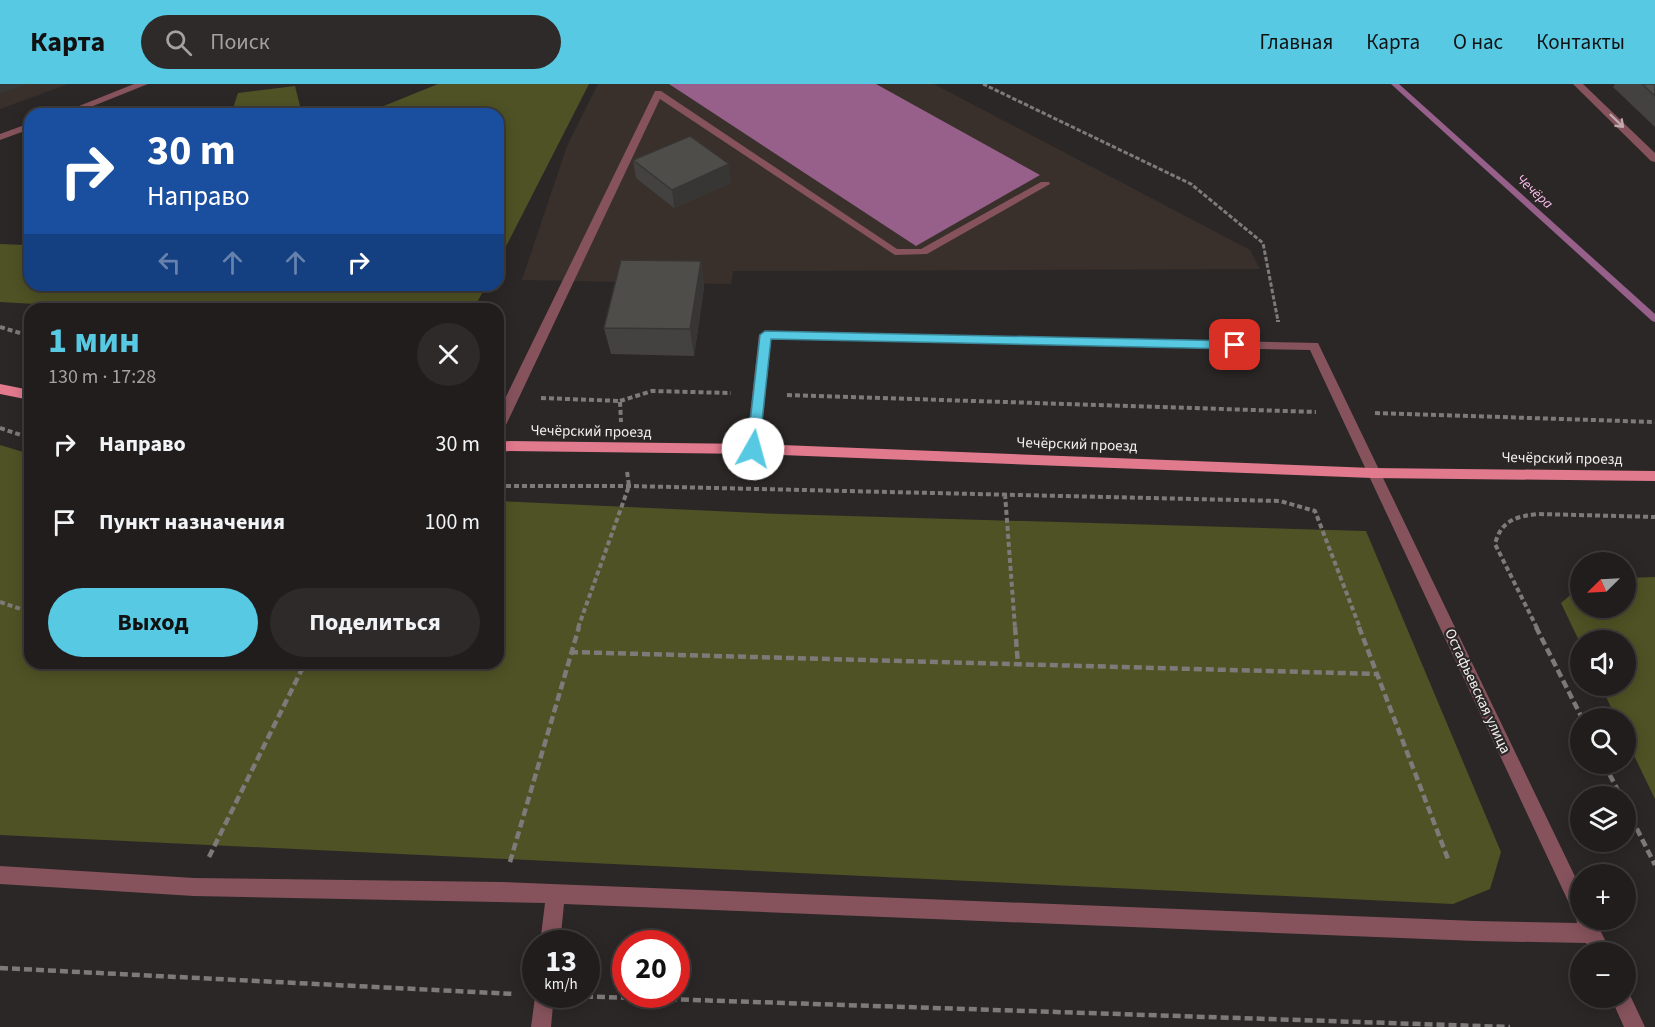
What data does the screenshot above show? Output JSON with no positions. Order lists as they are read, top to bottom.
{
  "streets": {
    "main road": ["Чечёрский проезд"],
    "street": ["Остафьевская улица"]
  },
  "crossings": [
    ["Чечёрский проезд", "Остафьевская улица"]
  ],
  "water": ["Чечёра"],
  "north": "bottom left",
  "page": {
    "header": "Карта",
    "search": "Поиск",
    "nav": [
      "Главная",
      "Карта",
      "О нас",
      "Контакты"
    ],
    "turn": ["30 m", "Направо"],
    "heading": ["1 мин", "130 m · 17:28"],
    "list": [
      {
        "name": "Направо",
        "value": "30 m"
      },
      {
        "name": "Пункт назначения",
        "value": "100 m"
      }
    ],
    "map_buttons": ["+", "−"],
    "buttons": ["Выход", "Поделиться"],
    "speed": "13 km/h",
    "limit": "20"
  }
}
